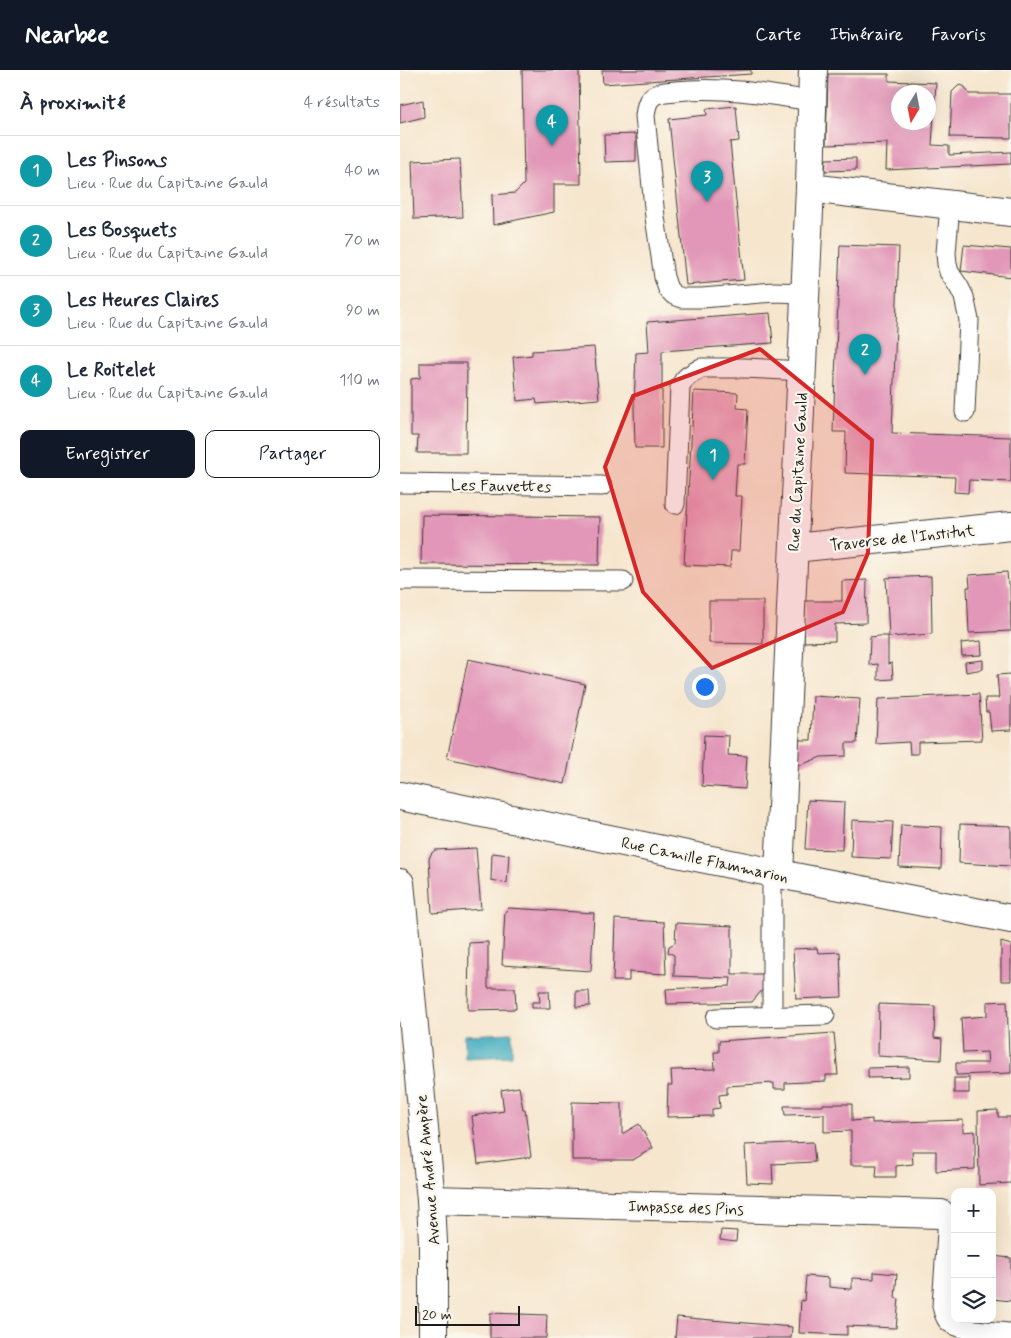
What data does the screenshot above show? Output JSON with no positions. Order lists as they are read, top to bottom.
{
  "streets": {
    "street": [
      "Rue du Capitaine Gauld",
      "Traverse de l'Institut",
      "Rue Camille Flammarion",
      "Avenue André Ampère",
      "Impasse des Pins"
    ],
    "lane": ["Les Fauvettes"]
  },
  "crossings": [
    ["Rue du Capitaine Gauld", "Traverse de l'Institut"],
    ["Rue du Capitaine Gauld", "Rue Camille Flammarion"],
    ["Avenue André Ampère", "Impasse des Pins"]
  ],
  "scale_bar": "20 m",
  "north": "bottom",
  "page": {
    "header": "Nearbee",
    "nav": ["Carte", "Itinéraire", "Favoris"],
    "heading": ["À proximité", "4 résultats"],
    "pins": [
      "4",
      "3",
      "2",
      "1"
    ],
    "list": [
      {
        "mark": "1",
        "name": "Les Pinsons",
        "note": "Lieu · Rue du Capitaine Gauld",
        "value": "40 m"
      },
      {
        "mark": "2",
        "name": "Les Bosquets",
        "note": "Lieu · Rue du Capitaine Gauld",
        "value": "70 m"
      },
      {
        "mark": "3",
        "name": "Les Heures Claires",
        "note": "Lieu · Rue du Capitaine Gauld",
        "value": "90 m"
      },
      {
        "mark": "4",
        "name": "Le Roitelet",
        "note": "Lieu · Rue du Capitaine Gauld",
        "value": "110 m"
      }
    ],
    "buttons": ["Enregistrer", "Partager"],
    "map_buttons": ["+", "−"],
    "scale": "20 m"
  }
}
